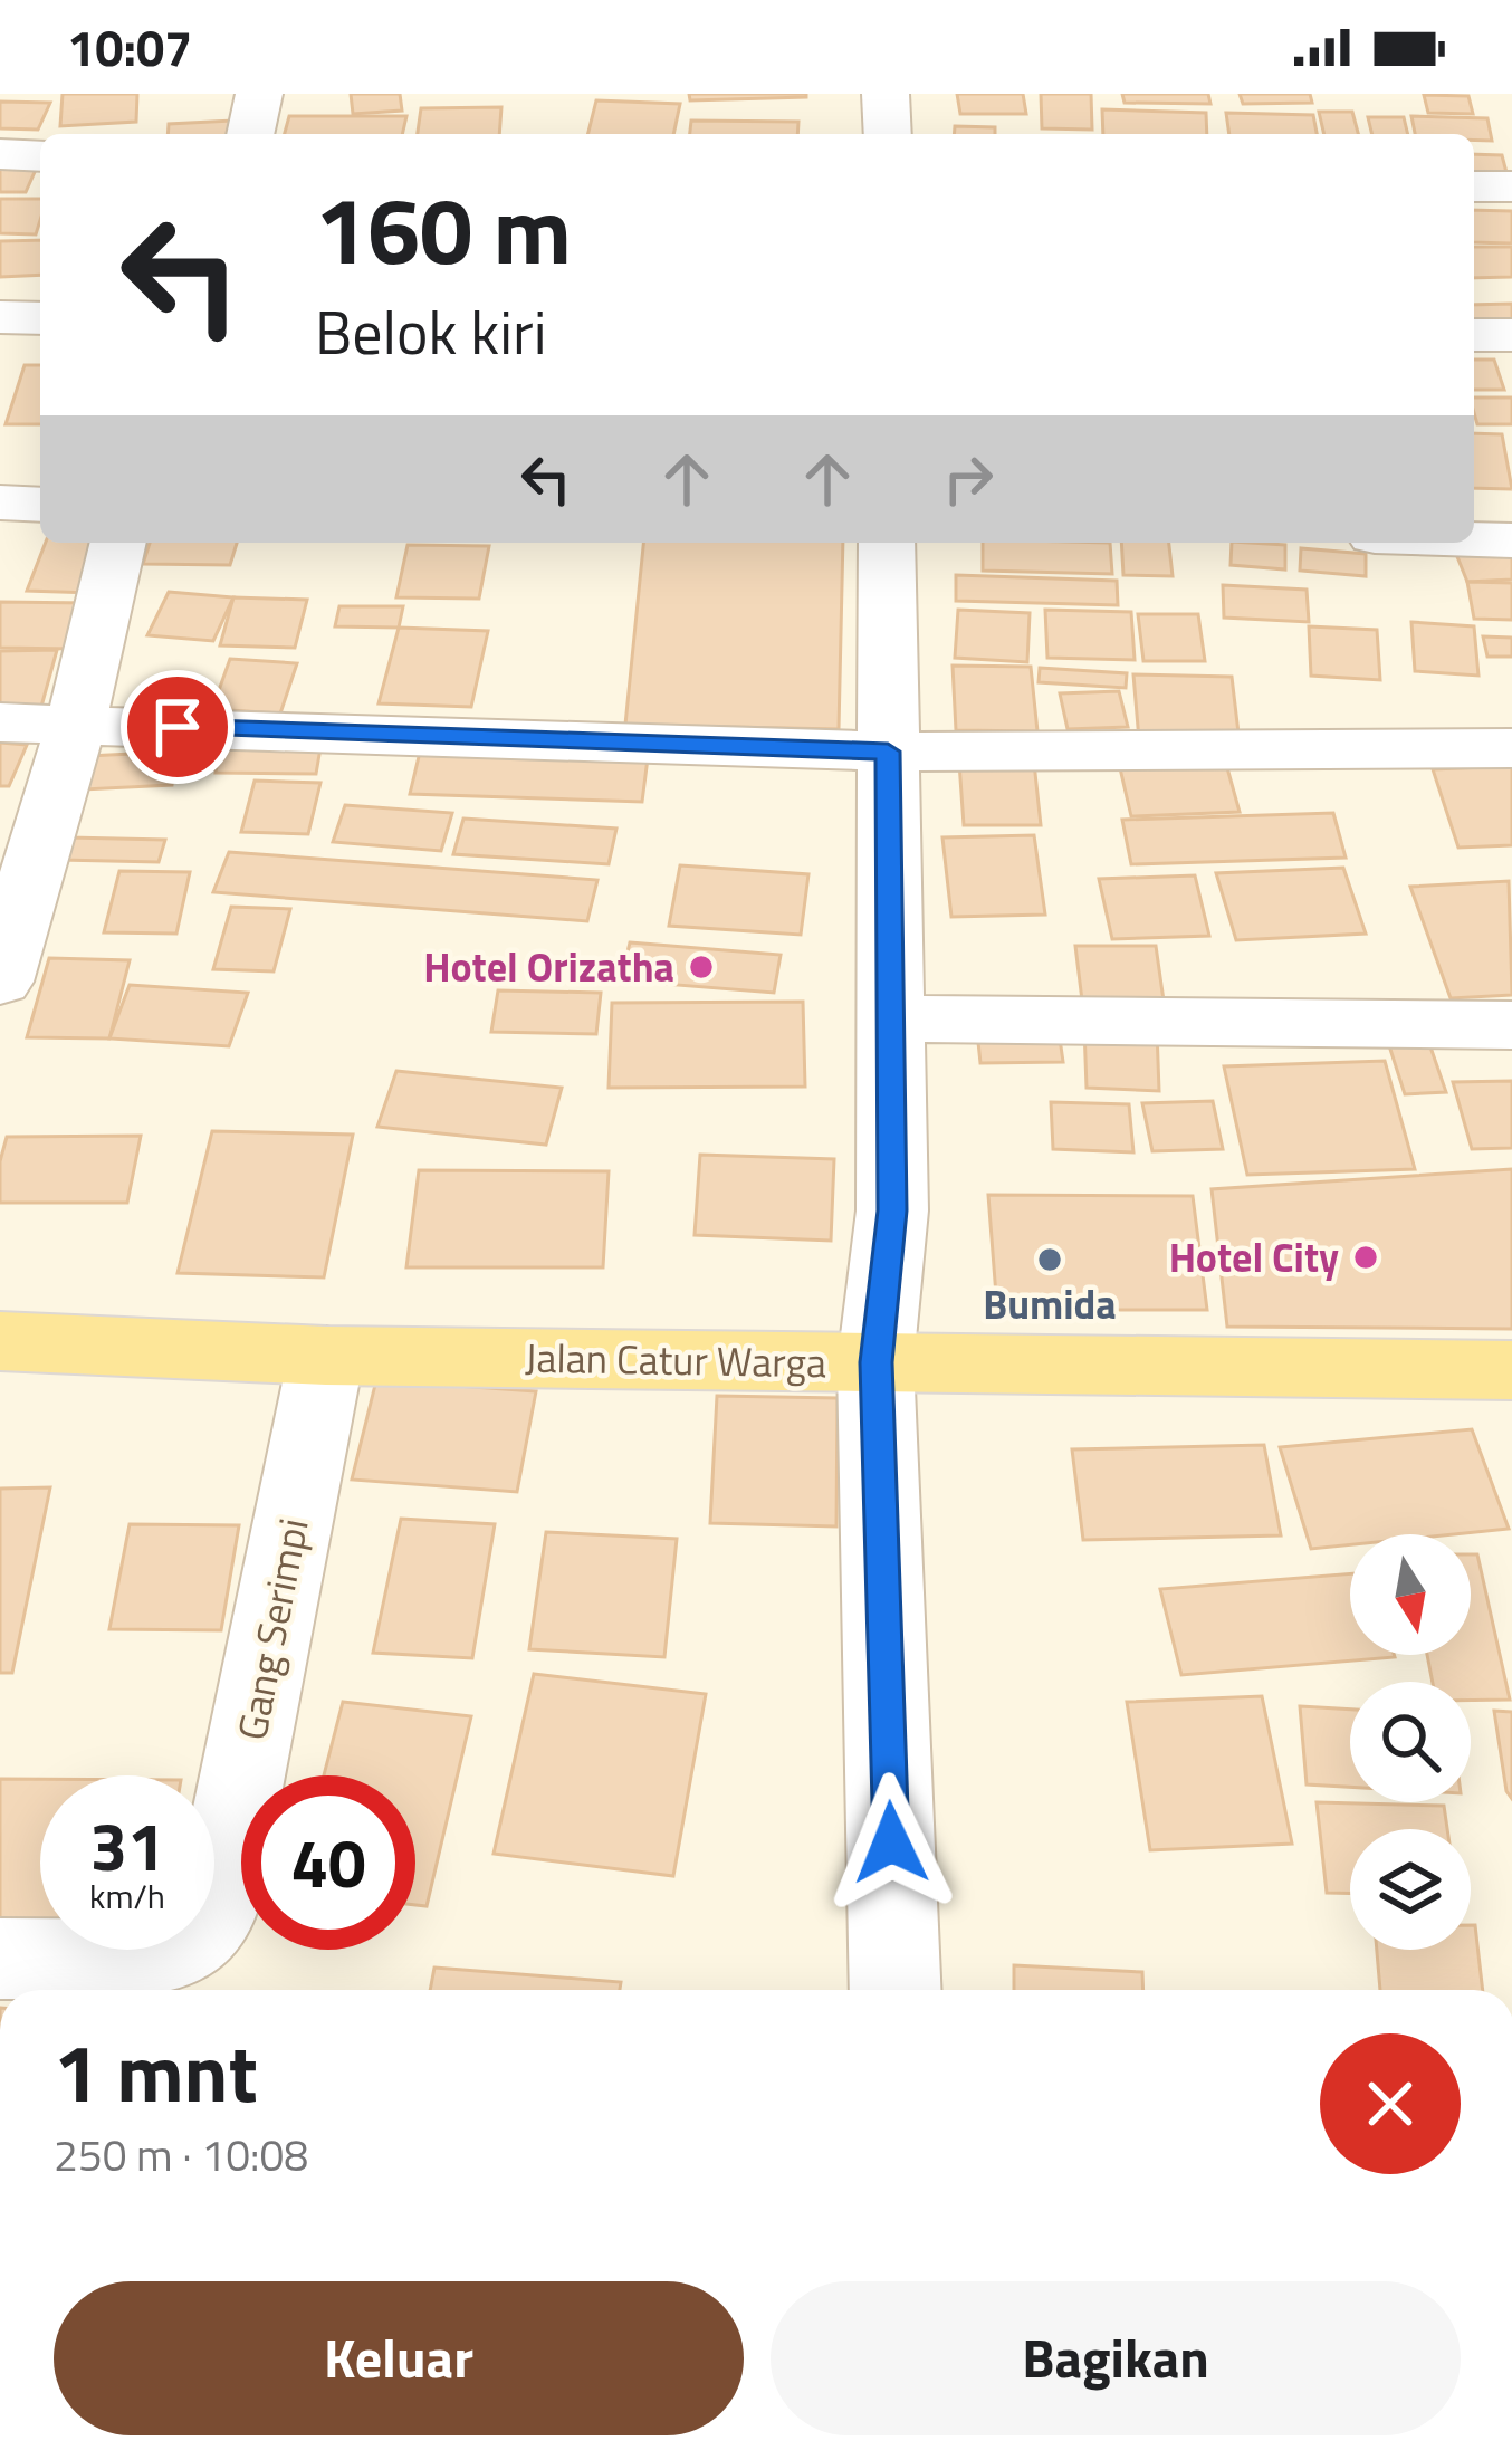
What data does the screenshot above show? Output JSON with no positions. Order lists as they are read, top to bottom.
{
  "streets": {
    "main road": ["Jalan Catur Warga"],
    "street": ["Gang Serimpi"]
  },
  "crossings": [
    ["Jalan Catur Warga", "Gang Serimpi"]
  ],
  "places": ["Hotel Orizatha", "Hotel City", "Bumida"],
  "north": "bottom",
  "page": {
    "status": "10:07",
    "turn": ["160 m", "Belok kiri"],
    "speed": "31 km/h",
    "limit": "40",
    "heading": ["1 mnt", "250 m · 10:08"],
    "buttons": ["Keluar", "Bagikan"]
  }
}
